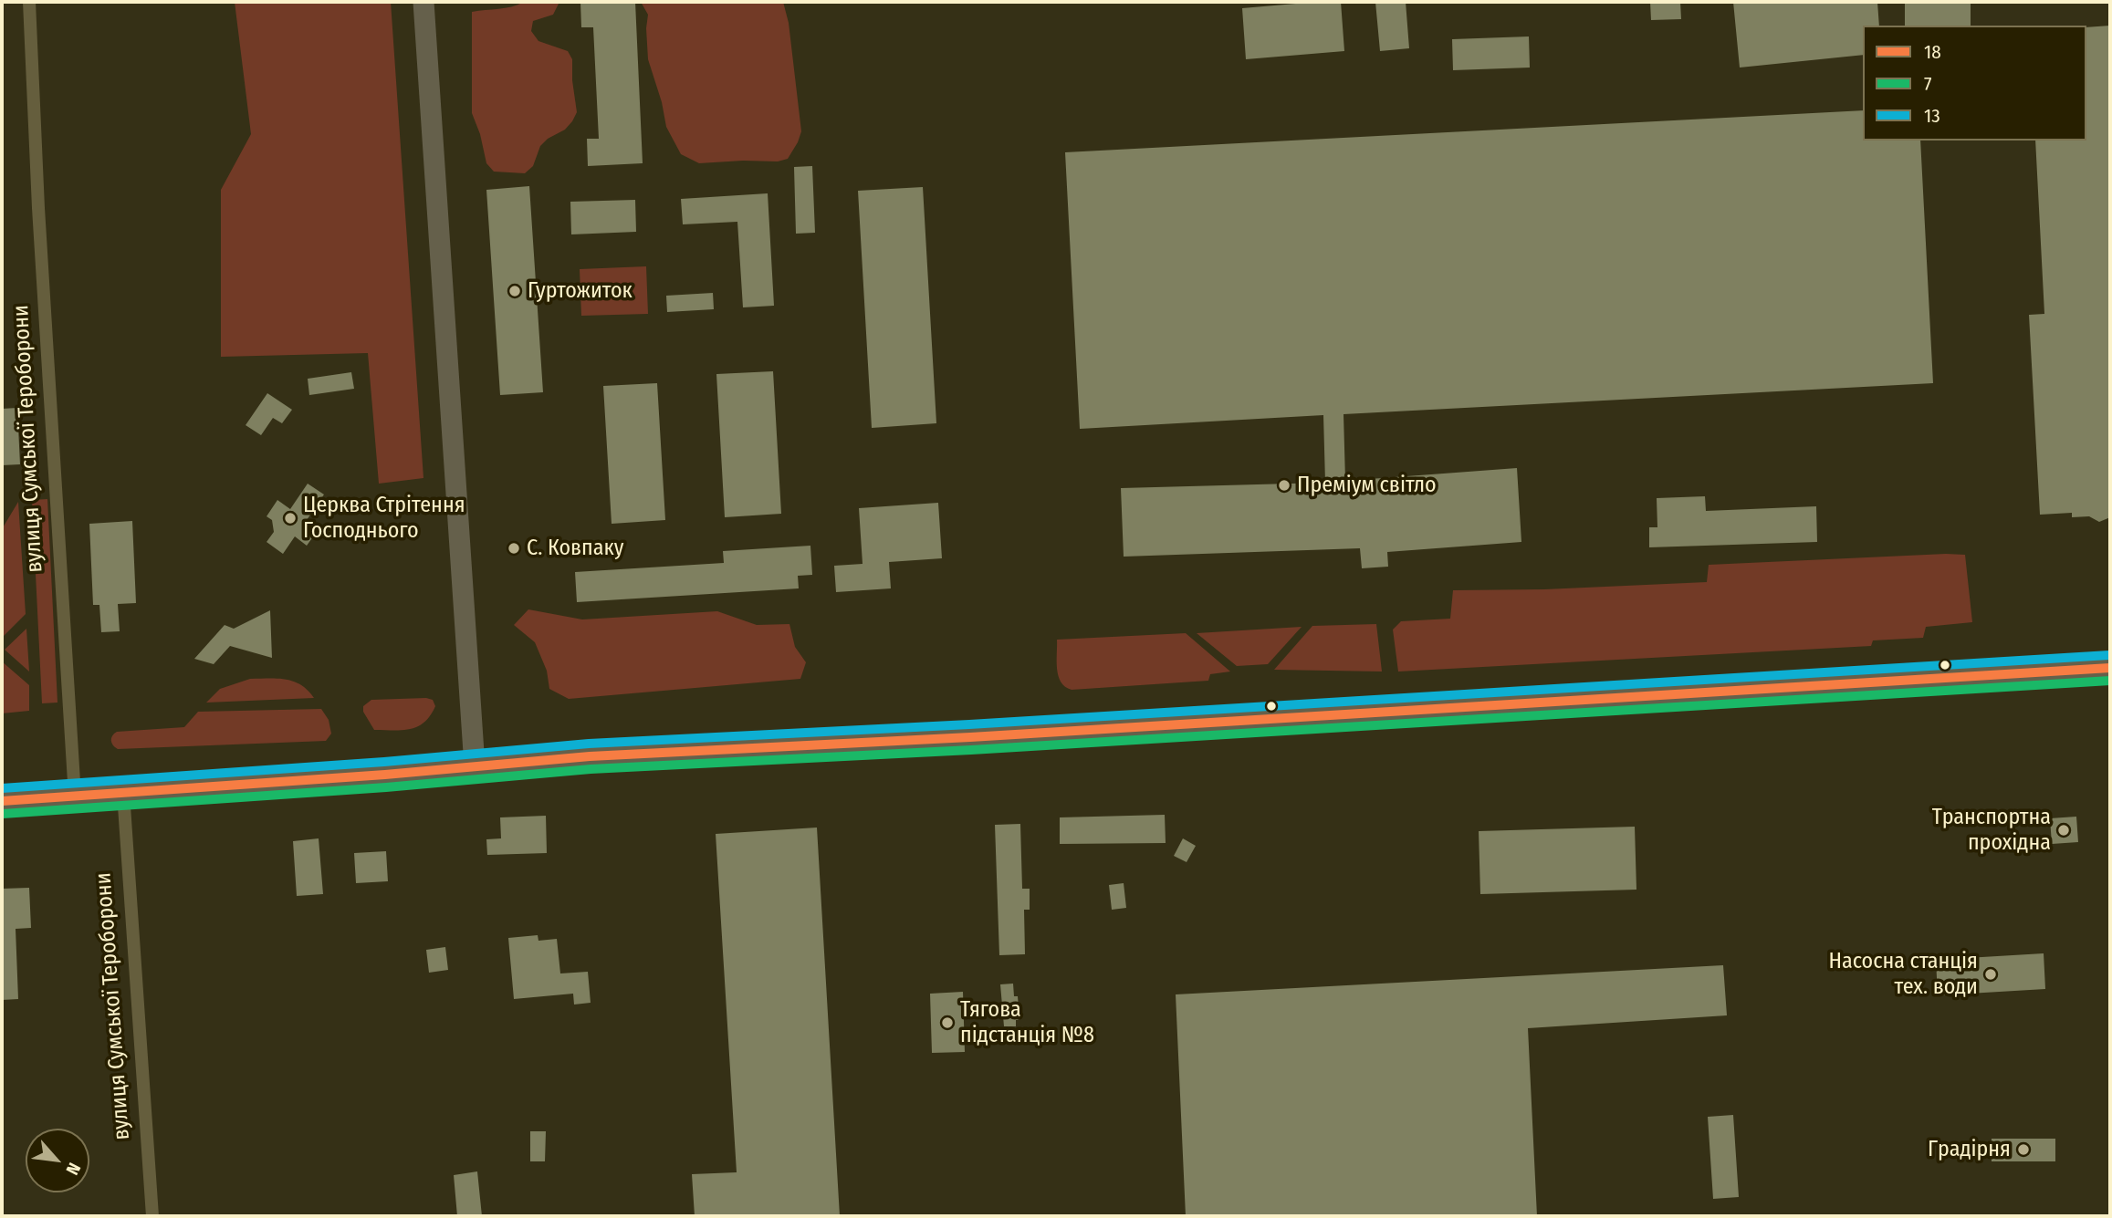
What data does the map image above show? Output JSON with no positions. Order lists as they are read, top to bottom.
{
  "streets": {
    "street": ["вулиця Сумської Тероборони"]
  },
  "places": [
    "Гуртожиток",
    "Преміум світло",
    "Церква Стрітення Господнього",
    "С. Ковпаку",
    "Транспортна прохідна",
    "Насосна станція тех. води",
    "Тягова підстанція №8",
    "Градірня"
  ],
  "lines": ["transit line 13", "transit line 18", "transit line 7"],
  "legend": ["18", "7", "13"],
  "north": "bottom right"
}
